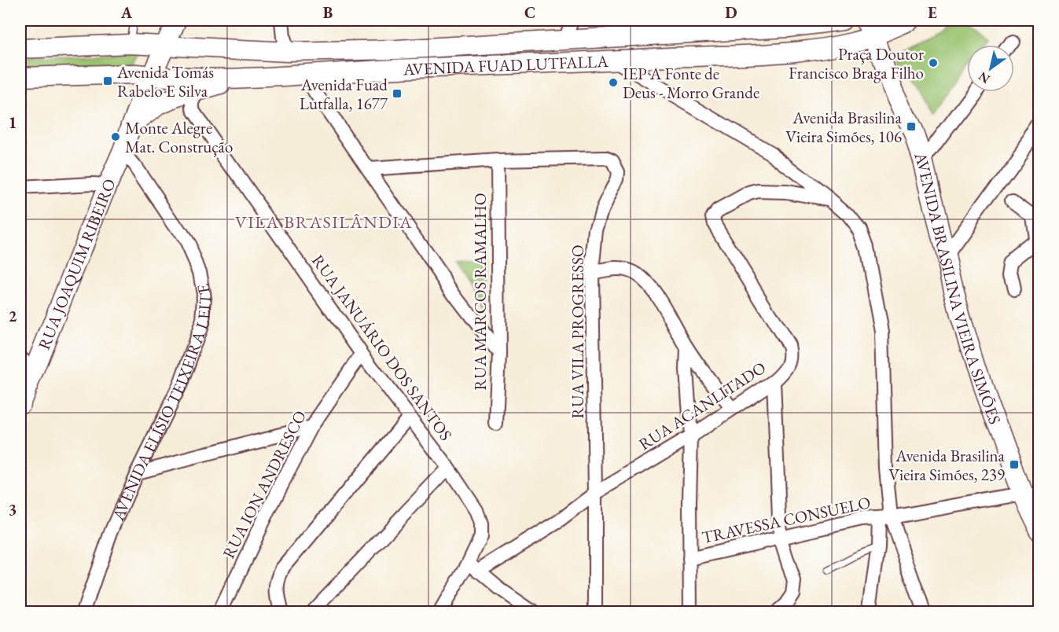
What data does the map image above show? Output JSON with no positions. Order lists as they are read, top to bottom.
{
  "streets": {
    "main road": ["AVENIDA FUAD LUTFALLA", "RUA JOAQUIM RIBEIRO", "AVENIDA BRASILINA VIEIRA SIMÕES"],
    "street": [
      "RUA MARCOS RAMALHO",
      "RUA VILA PROGRESSO",
      "RUA JANUÁRIO DOS SANTOS",
      "AVENIDA ELÍSIO TEIXEIRA LEITE",
      "RUA ACANLITADO",
      "RUA ION ANDRESCO",
      "TRAVESSA CONSUELO"
    ]
  },
  "crossings": [
    ["AVENIDA FUAD LUTFALLA", "AVENIDA BRASILINA VIEIRA SIMÕES"],
    ["RUA JOAQUIM RIBEIRO", "AVENIDA ELÍSIO TEIXEIRA LEITE"],
    ["AVENIDA BRASILINA VIEIRA SIMÕES", "TRAVESSA CONSUELO"],
    ["RUA MARCOS RAMALHO", "RUA VILA PROGRESSO"],
    ["RUA VILA PROGRESSO", "RUA ACANLITADO"],
    ["RUA JANUÁRIO DOS SANTOS", "RUA ACANLITADO"],
    ["RUA JANUÁRIO DOS SANTOS", "RUA ION ANDRESCO"]
  ],
  "districts": ["VILA BRASILÂNDIA"],
  "places": {
    "other": ["Praça Doutor Francisco Braga Filho", "IEP A Fonte de Deus - Morro Grande", "Monte Alegre Mat. Construção"],
    "transit": [
      "Avenida Tomás Rabelo E Silva",
      "Avenida Fuad Lutfalla, 1677",
      "Avenida Brasilina Vieira Simões, 106",
      "Avenida Brasilina Vieira Simões, 239"
    ]
  },
  "north": "bottom left",
  "grid": {
    "columns": [
      "A",
      "B",
      "C",
      "D",
      "E"
    ],
    "rows": ["1", "2", "3"]
  }
}
